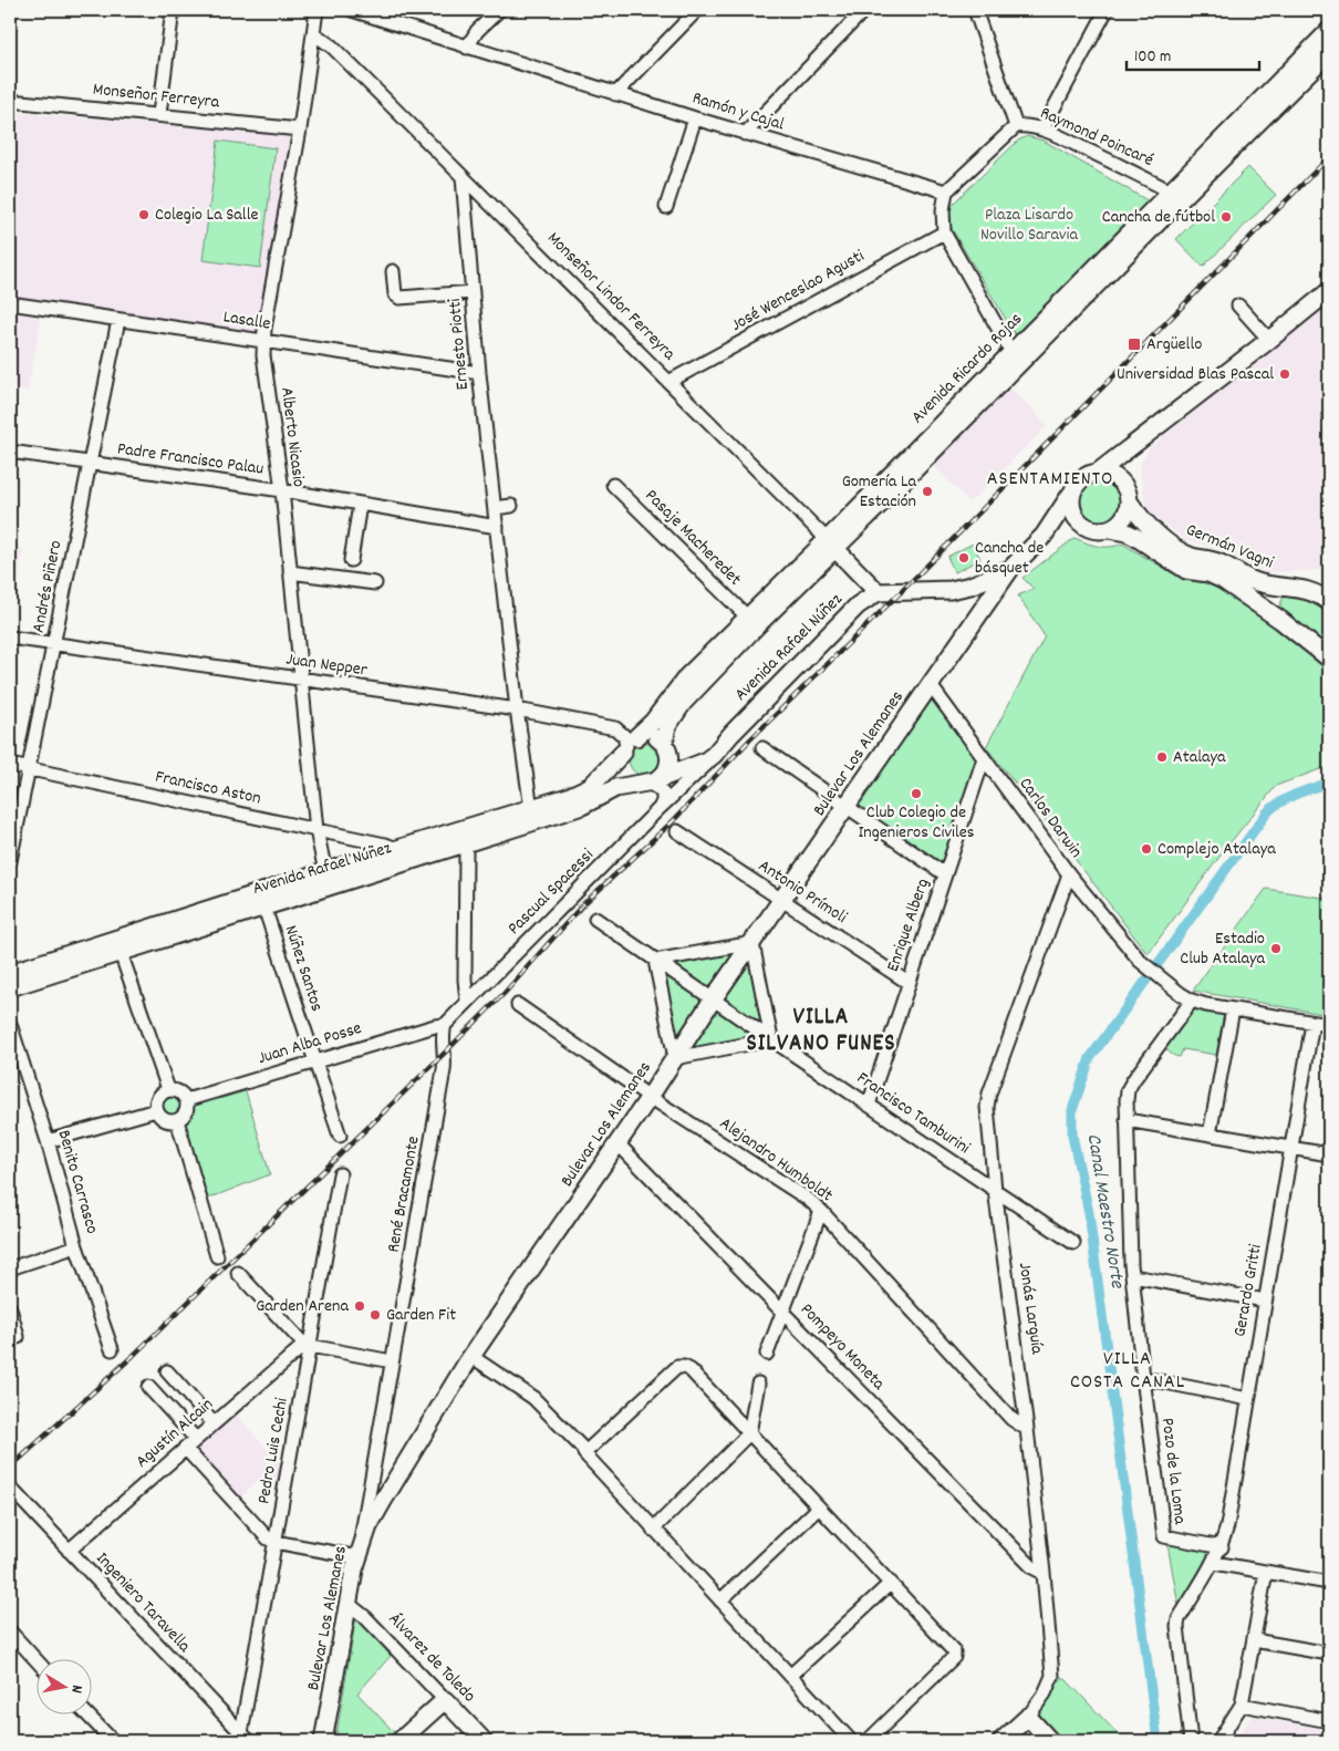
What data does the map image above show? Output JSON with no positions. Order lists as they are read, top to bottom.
{
  "streets": {
    "main road": [
      "Monseñor Lindor Ferreyra",
      "Avenida Ricardo Rojas",
      "Germán Vagni",
      "Avenida Rafael Núñez",
      "Bulevar Los Alemanes",
      "Jonás Larguía",
      "Álvarez de Toledo"
    ],
    "street": [
      "Monseñor Ferreyra",
      "Ramón y Cajal",
      "Raymond Poincaré",
      "José Wenceslao Agusti",
      "Lasalle",
      "Ernesto Piotti",
      "Alberto Nicasio",
      "Padre Francisco Palau",
      "Pasaje Macheredet",
      "Andrés Piñero",
      "Juan Nepper",
      "Francisco Aston",
      "Carlos Darwin",
      "Pascual Spacessi",
      "Antonio Prímoli",
      "Enrique Alberg",
      "Núñez Santos",
      "Juan Alba Posse",
      "Francisco Tamburini",
      "Alejandro Humboldt",
      "Benito Carrasco",
      "René Bracamonte",
      "Gerardo Gritti",
      "Pompeyo Moneta",
      "Agustín Alcain",
      "Pedro Luis Cechi",
      "Pozo de la Loma",
      "Ingeniero Taravella"
    ]
  },
  "crossings": [
    ["Monseñor Ferreyra", "Alberto Nicasio"],
    ["Raymond Poincaré", "Avenida Ricardo Rojas"],
    ["José Wenceslao Agusti", "Monseñor Lindor Ferreyra"],
    ["Monseñor Lindor Ferreyra", "Ernesto Piotti"],
    ["Monseñor Lindor Ferreyra", "Avenida Ricardo Rojas"],
    ["Monseñor Lindor Ferreyra", "Alberto Nicasio"],
    ["Monseñor Lindor Ferreyra", "Avenida Rafael Núñez"],
    ["Lasalle", "Ernesto Piotti"],
    ["Lasalle", "Alberto Nicasio"],
    ["Lasalle", "Andrés Piñero"],
    ["Ernesto Piotti", "Padre Francisco Palau"],
    ["Avenida Ricardo Rojas", "Pasaje Macheredet"],
    ["Avenida Ricardo Rojas", "Avenida Rafael Núñez"],
    ["Avenida Ricardo Rojas", "Juan Nepper"],
    ["Alberto Nicasio", "Padre Francisco Palau"],
    ["Alberto Nicasio", "Avenida Rafael Núñez"],
    ["Alberto Nicasio", "Juan Nepper"],
    ["Alberto Nicasio", "Francisco Aston"],
    ["Padre Francisco Palau", "Andrés Piñero"],
    ["Andrés Piñero", "Juan Nepper"],
    ["Andrés Piñero", "Francisco Aston"],
    ["Avenida Rafael Núñez", "Juan Nepper"],
    ["Avenida Rafael Núñez", "Francisco Aston"],
    ["Avenida Rafael Núñez", "Pascual Spacessi"],
    ["Avenida Rafael Núñez", "Núñez Santos"],
    ["Bulevar Los Alemanes", "Carlos Darwin"],
    ["Bulevar Los Alemanes", "Antonio Prímoli"],
    ["Bulevar Los Alemanes", "Francisco Tamburini"],
    ["Bulevar Los Alemanes", "Alejandro Humboldt"],
    ["Bulevar Los Alemanes", "René Bracamonte"],
    ["Bulevar Los Alemanes", "Pompeyo Moneta"],
    ["Bulevar Los Alemanes", "Álvarez de Toledo"],
    ["Carlos Darwin", "Enrique Alberg"],
    ["Carlos Darwin", "Jonás Larguía"],
    ["Carlos Darwin", "Pozo de la Loma"],
    ["Antonio Prímoli", "Enrique Alberg"],
    ["Enrique Alberg", "Francisco Tamburini"],
    ["Núñez Santos", "Juan Alba Posse"],
    ["Juan Alba Posse", "René Bracamonte"],
    ["Francisco Tamburini", "Jonás Larguía"],
    ["Alejandro Humboldt", "Jonás Larguía"],
    ["Gerardo Gritti", "Pozo de la Loma"],
    ["Jonás Larguía", "Pompeyo Moneta"],
    ["Agustín Alcain", "Pedro Luis Cechi"],
    ["Agustín Alcain", "Ingeniero Taravella"],
    ["Pedro Luis Cechi", "Ingeniero Taravella"]
  ],
  "districts": ["ASENTAMIENTO", "VILLA SILVANO FUNES", "VILLA COSTA CANAL"],
  "water": ["Canal Maestro Norte"],
  "parks": ["Plaza Lisardo Novillo Saravia"],
  "places": {
    "other": [
      "Colegio La Salle",
      "Cancha de fútbol",
      "Universidad Blas Pascal",
      "Gomería La Estación",
      "Cancha de básquet",
      "Atalaya",
      "Club Colegio de Ingenieros Civiles",
      "Complejo Atalaya",
      "Estadio Club Atalaya",
      "Garden Arena",
      "Garden Fit"
    ],
    "transit": ["Argüello"]
  },
  "scale_bar": "100 m",
  "north": "right"
}
